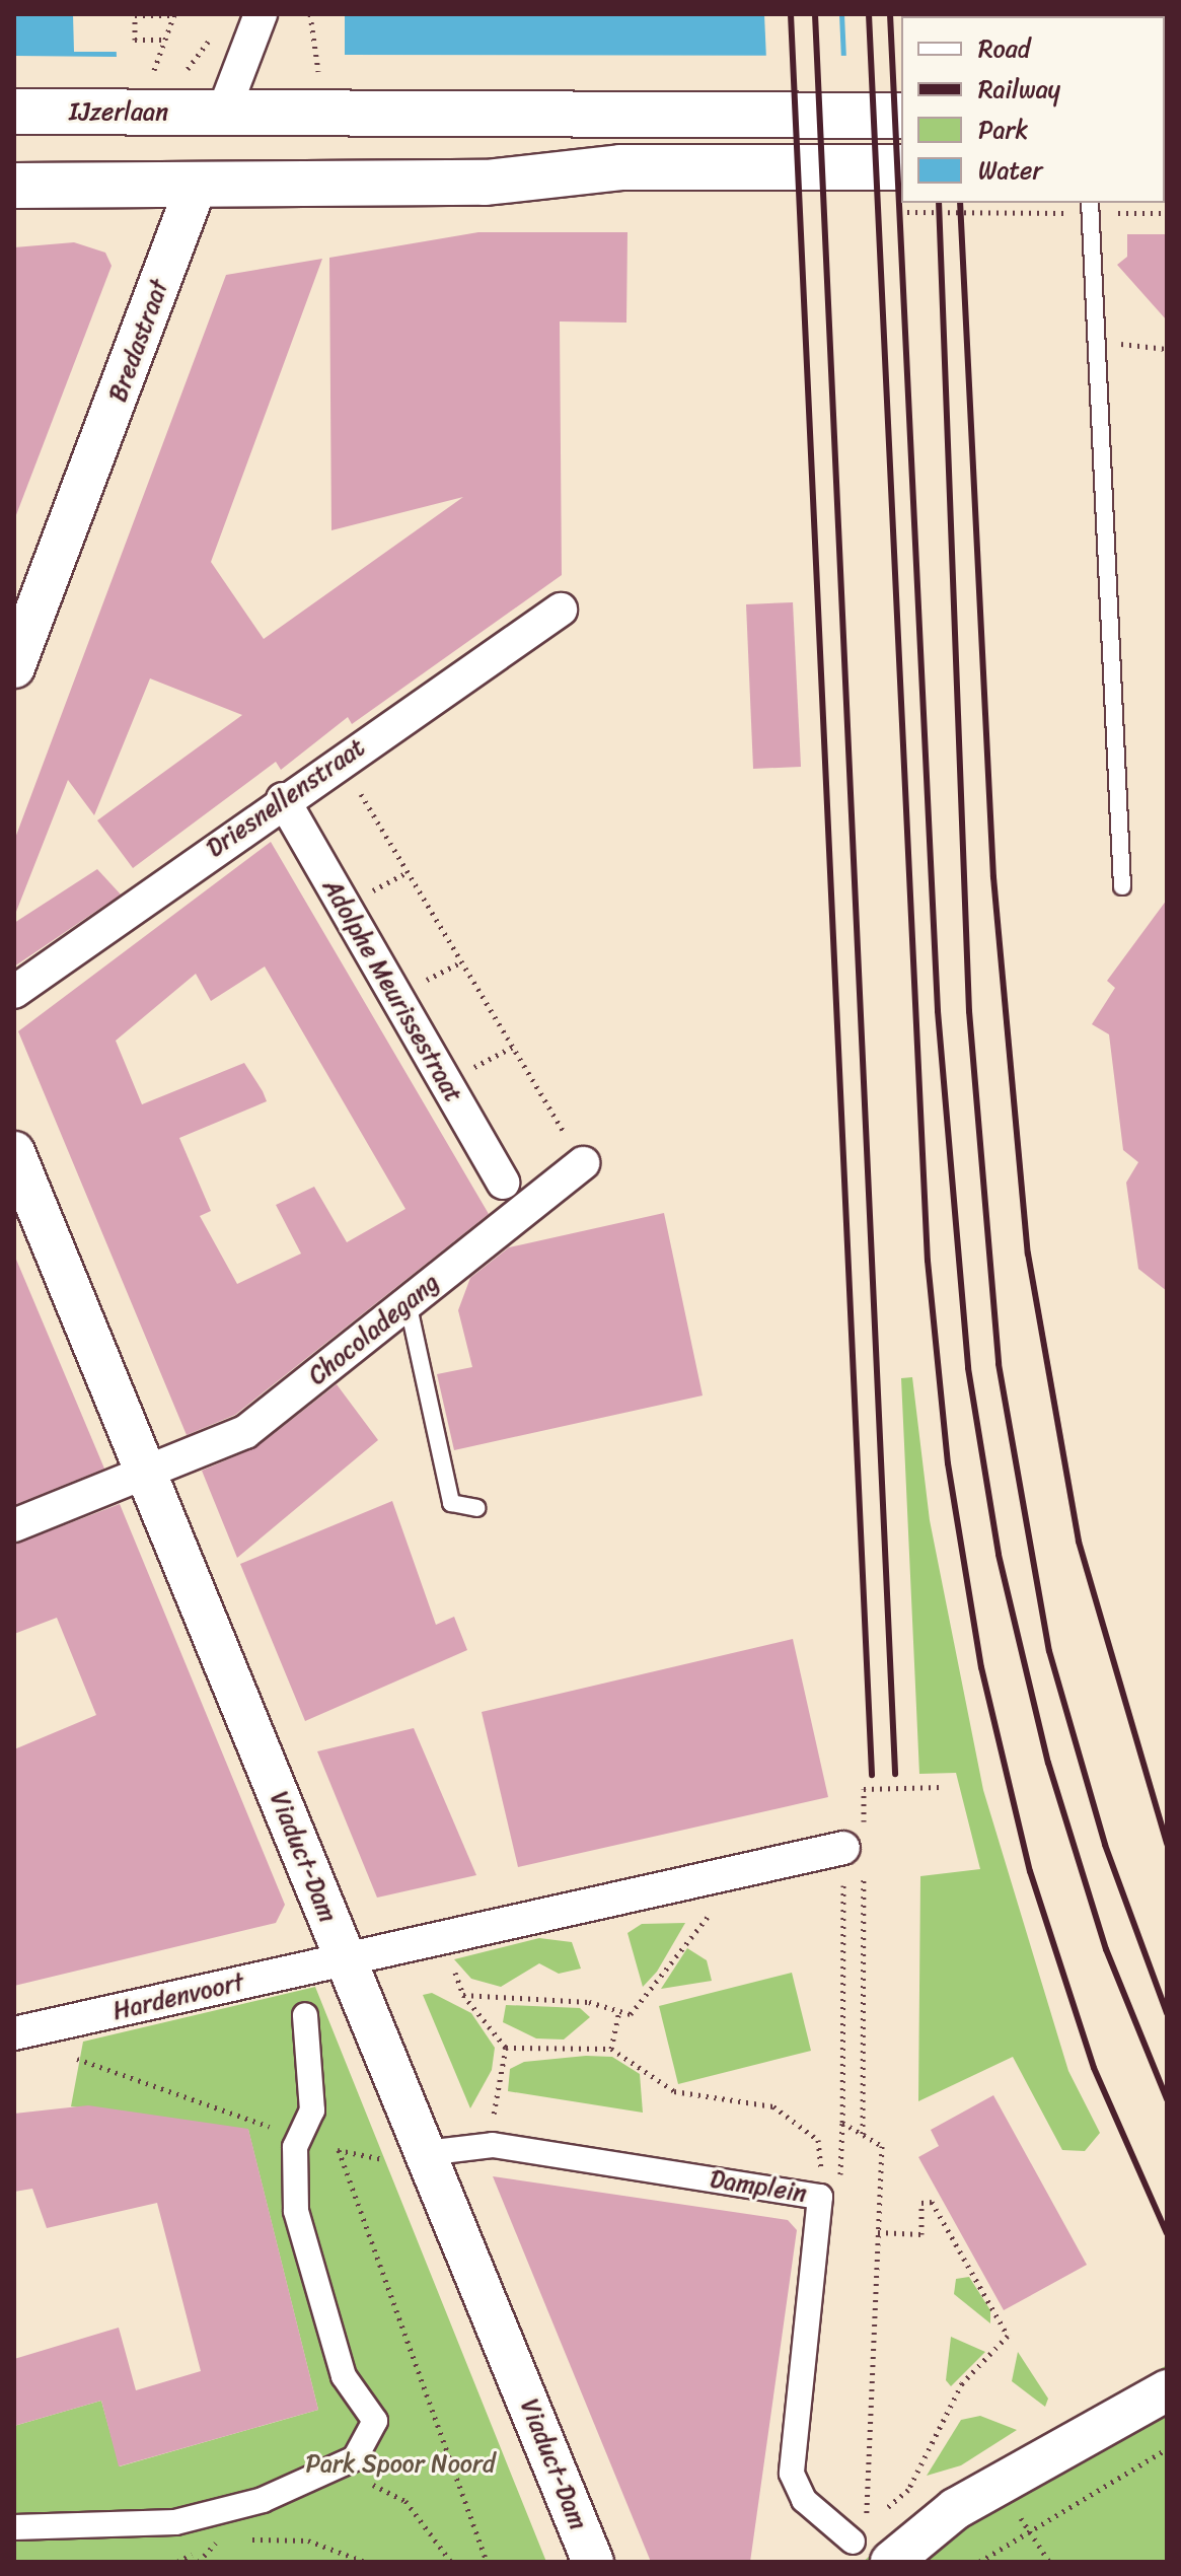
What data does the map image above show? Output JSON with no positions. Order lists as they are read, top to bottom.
{
  "streets": {
    "main road": ["IJzerlaan", "Bredastraat"],
    "street": [
      "Driesnellenstraat",
      "Adolphe Meurissestraat",
      "Chocoladegang",
      "Viaduct-Dam",
      "Hardenvoort",
      "Damplein"
    ]
  },
  "crossings": [
    ["IJzerlaan", "Bredastraat"],
    ["Driesnellenstraat", "Adolphe Meurissestraat"],
    ["Chocoladegang", "Viaduct-Dam"],
    ["Viaduct-Dam", "Hardenvoort"],
    ["Viaduct-Dam", "Damplein"]
  ],
  "parks": ["Park Spoor Noord"],
  "legend": [
    "Road",
    "Railway",
    "Park",
    "Water"
  ]
}
